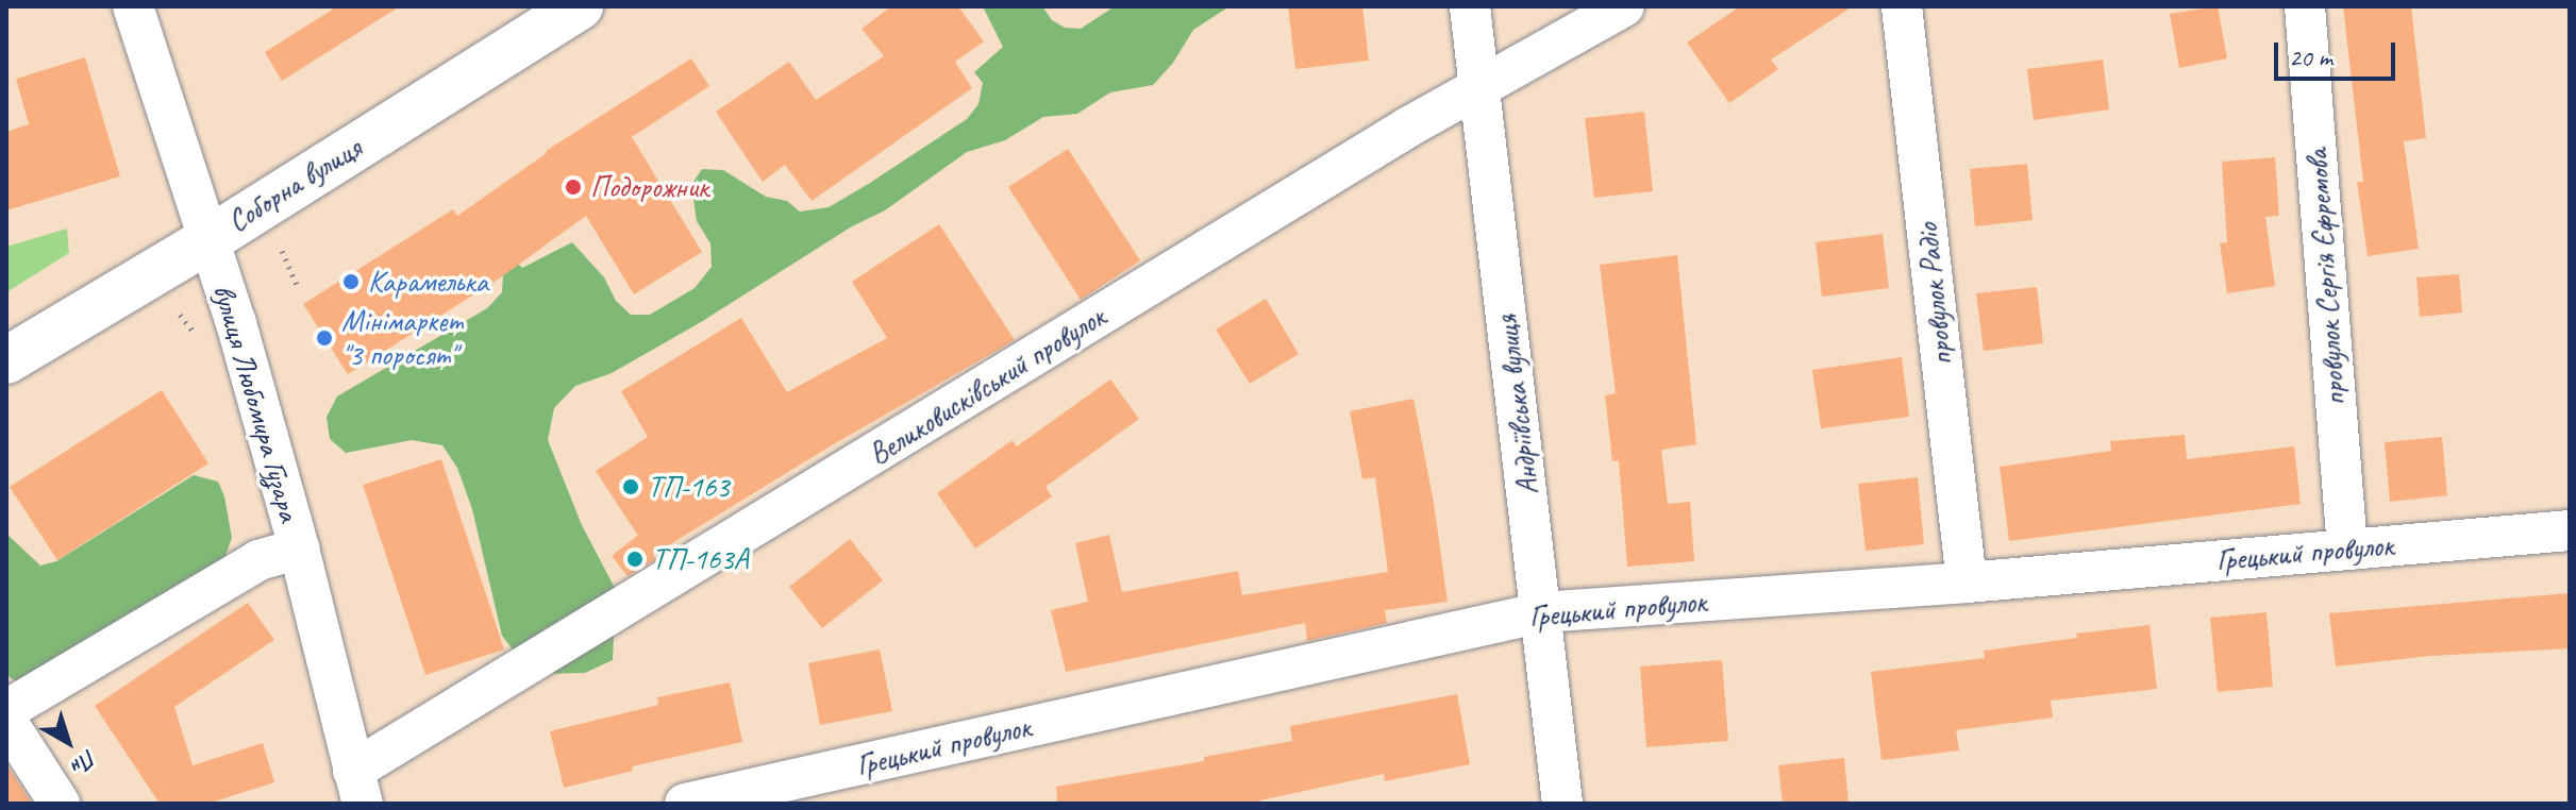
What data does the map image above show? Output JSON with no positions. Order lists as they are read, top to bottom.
{
  "streets": {
    "main road": ["Соборна вулиця"],
    "street": [
      "провулок Сергія Єфремова",
      "провулок Радіо",
      "Великовисківський провулок",
      "вулиця Любомира Гузара",
      "Андріївська вулиця",
      "Грецький провулок"
    ]
  },
  "crossings": [
    ["Соборна вулиця", "вулиця Любомира Гузара"],
    ["провулок Сергія Єфремова", "Грецький провулок"],
    ["провулок Радіо", "Грецький провулок"],
    ["Великовисківський провулок", "вулиця Любомира Гузара"],
    ["Великовисківський провулок", "Андріївська вулиця"],
    ["Андріївська вулиця", "Грецький провулок"]
  ],
  "places": [
    "Подорожник",
    "Карамелька",
    "Мінімаркет \"3 поросят\"",
    "ТП-163",
    "ТП-163А"
  ],
  "scale_bar": "20 m",
  "north": "bottom right"
}
